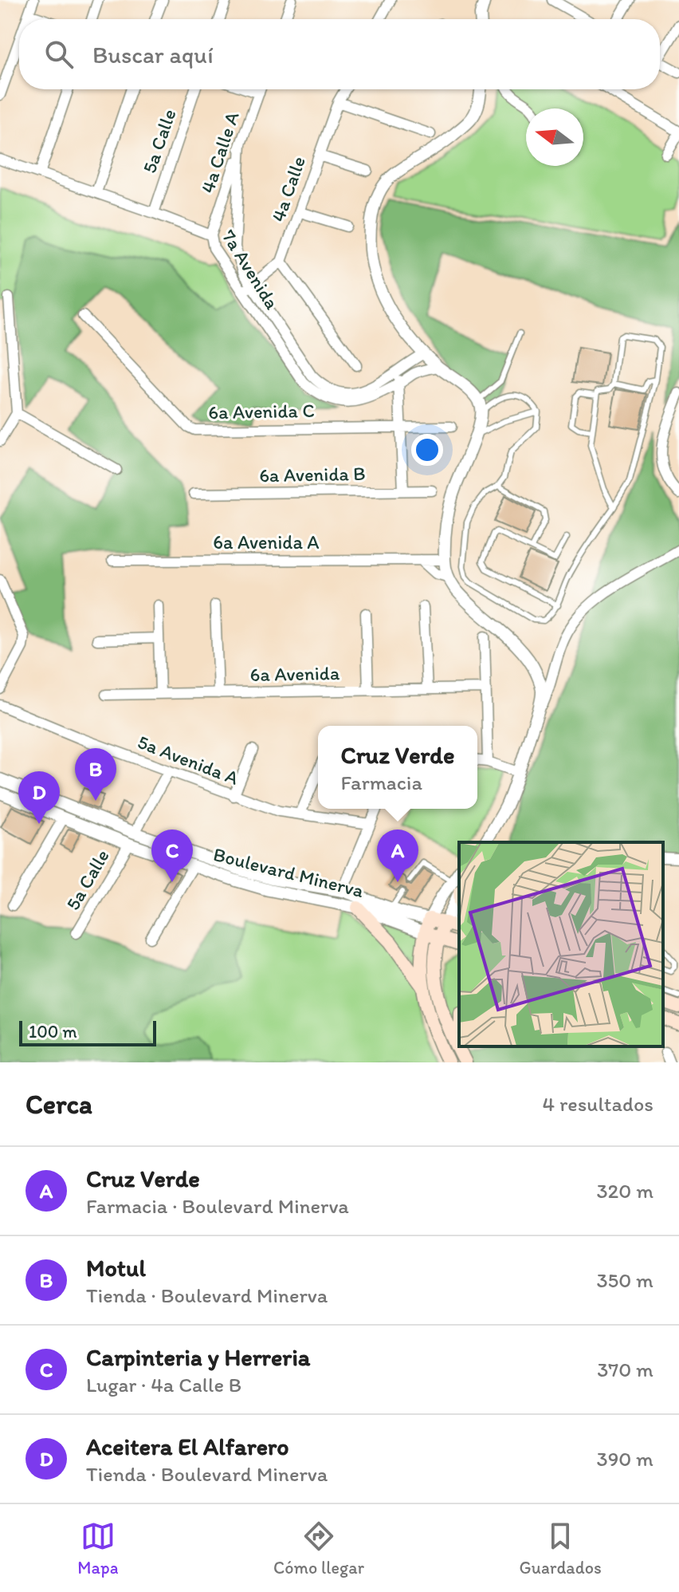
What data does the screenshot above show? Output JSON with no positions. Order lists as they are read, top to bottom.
{
  "streets": {
    "street": [
      "5a Calle",
      "4a Calle A",
      "4a Calle",
      "7a Avenida",
      "6a Avenida C",
      "6a Avenida B",
      "6a Avenida A",
      "6a Avenida",
      "5a Avenida A",
      "Boulevard Minerva"
    ]
  },
  "crossings": [
    ["5a Calle", "7a Avenida"],
    ["5a Calle", "5a Avenida A"],
    ["5a Calle", "Boulevard Minerva"],
    ["4a Calle A", "7a Avenida"],
    ["4a Calle", "7a Avenida"]
  ],
  "scale_bar": "100 m",
  "north": "left",
  "page": {
    "search": "Buscar aquí",
    "popup": ["Cruz Verde", "Farmacia"],
    "pins": [
      "B",
      "D",
      "A",
      "C"
    ],
    "scale": "100 m",
    "heading": ["Cerca", "4 resultados"],
    "list": [
      {
        "mark": "A",
        "name": "Cruz Verde",
        "note": "Farmacia · Boulevard Minerva",
        "value": "320 m"
      },
      {
        "mark": "B",
        "name": "Motul",
        "note": "Tienda · Boulevard Minerva",
        "value": "350 m"
      },
      {
        "mark": "C",
        "name": "Carpinteria y Herreria",
        "note": "Lugar · 4a Calle B",
        "value": "370 m"
      },
      {
        "mark": "D",
        "name": "Aceitera El Alfarero",
        "note": "Tienda · Boulevard Minerva",
        "value": "390 m"
      }
    ],
    "nav": ["Mapa", "Cómo llegar", "Guardados"]
  }
}
